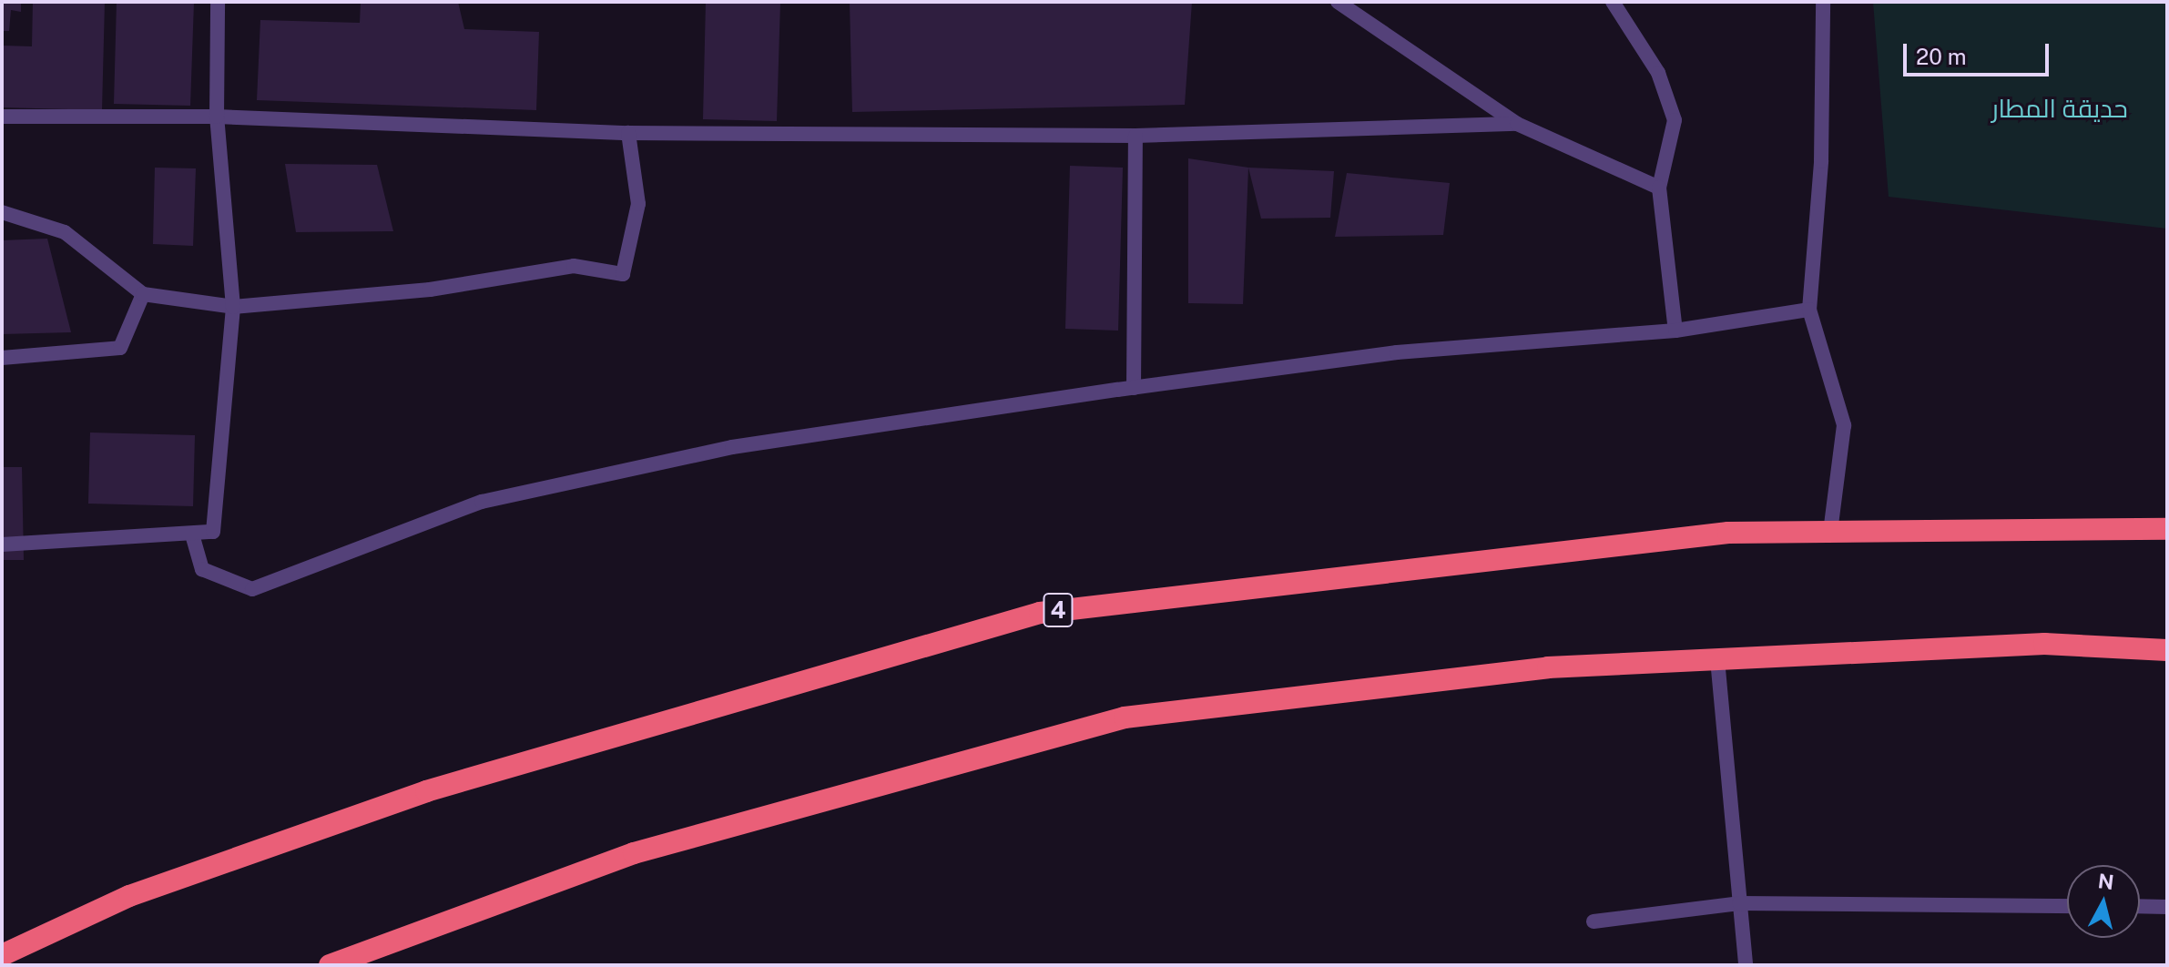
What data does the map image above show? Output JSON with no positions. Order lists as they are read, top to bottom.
{
  "streets": {
    "highway": ["4"]
  },
  "parks": ["حديقة المطار"],
  "scale_bar": "20 m",
  "north": "top"
}
